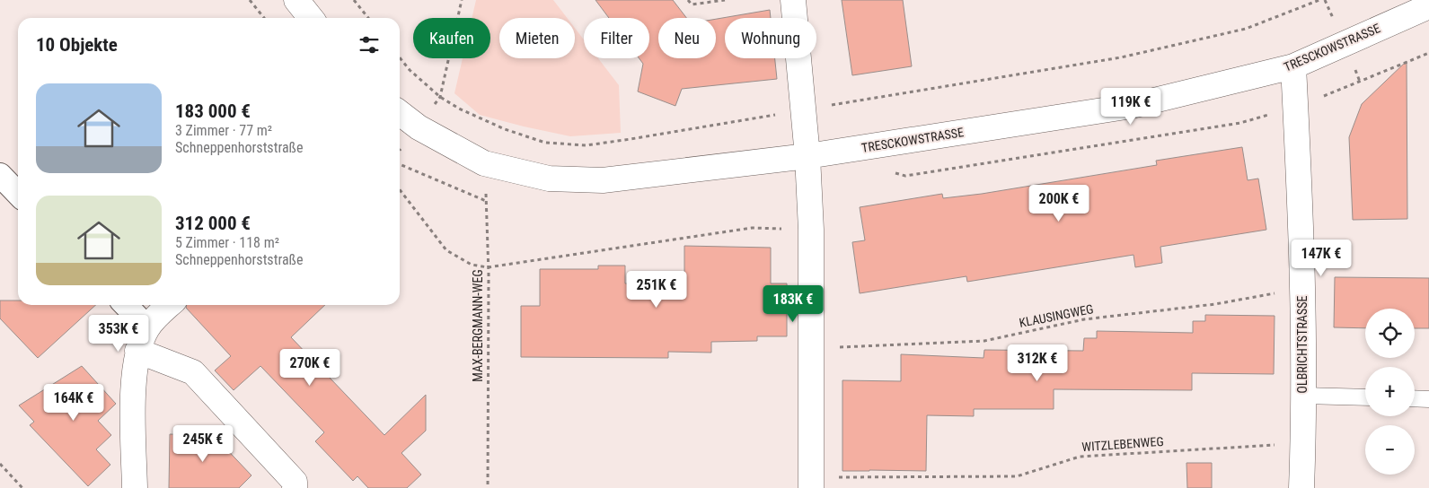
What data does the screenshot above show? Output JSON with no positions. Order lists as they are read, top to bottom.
{
  "streets": {
    "street": ["TRESCKOWSTRASSE", "OLBRICHTSTRASSE"],
    "path": ["KLAUSINGWEG", "MAX-BERGMANN-WEG", "WITZLEBENWEG"]
  },
  "crossings": [
    ["TRESCKOWSTRASSE", "MAX-BERGMANN-WEG"],
    ["TRESCKOWSTRASSE", "OLBRICHTSTRASSE"],
    ["KLAUSINGWEG", "OLBRICHTSTRASSE"],
    ["OLBRICHTSTRASSE", "WITZLEBENWEG"]
  ],
  "page": {
    "chip": [
      "Kaufen",
      "Mieten",
      "Filter",
      "Neu",
      "Wohnung"
    ],
    "heading": "10 Objekte",
    "list": [
      {
        "name": "183 000 €",
        "note": "3 Zimmer · 77 m² · Schneppenhorststraße"
      },
      {
        "name": "312 000 €",
        "note": "5 Zimmer · 118 m² · Schneppenhorststraße"
      }
    ],
    "price": [
      "119K €",
      "200K €",
      "147K €",
      "251K €",
      "183K €",
      "353K €",
      "312K €",
      "270K €",
      "164K €",
      "245K €"
    ],
    "map_buttons": ["+", "−"]
  }
}
